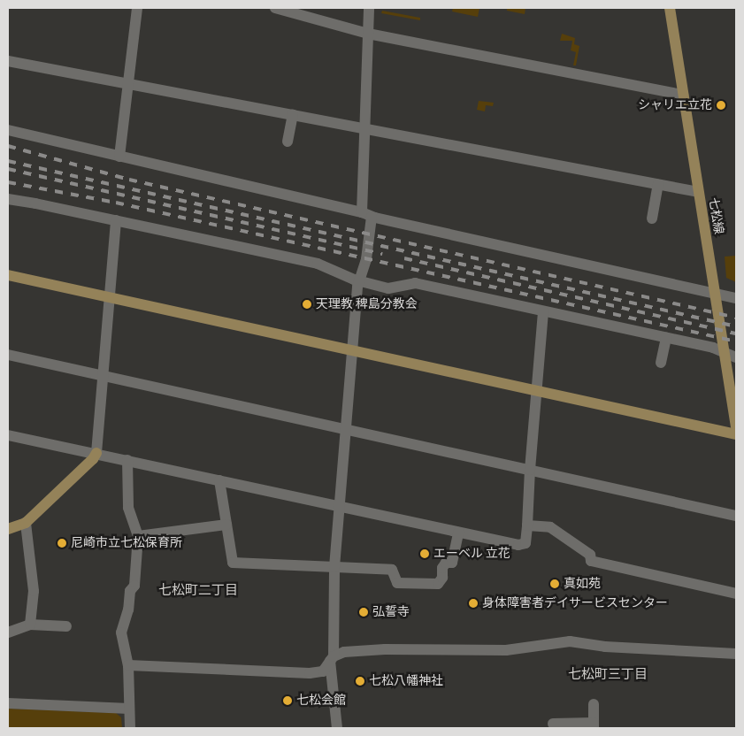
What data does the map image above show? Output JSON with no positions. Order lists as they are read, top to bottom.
{
  "streets": {
    "street": ["七松線"]
  },
  "districts": ["七松町二丁目", "七松町三丁目"],
  "places": [
    "シャリエ立花",
    "天理教 稗島分教会",
    "尼崎市立七松保育所",
    "エーベル 立花",
    "真如苑",
    "身体障害者デイサービスセンター",
    "弘誓寺",
    "七松八幡神社",
    "七松会館"
  ]
}
